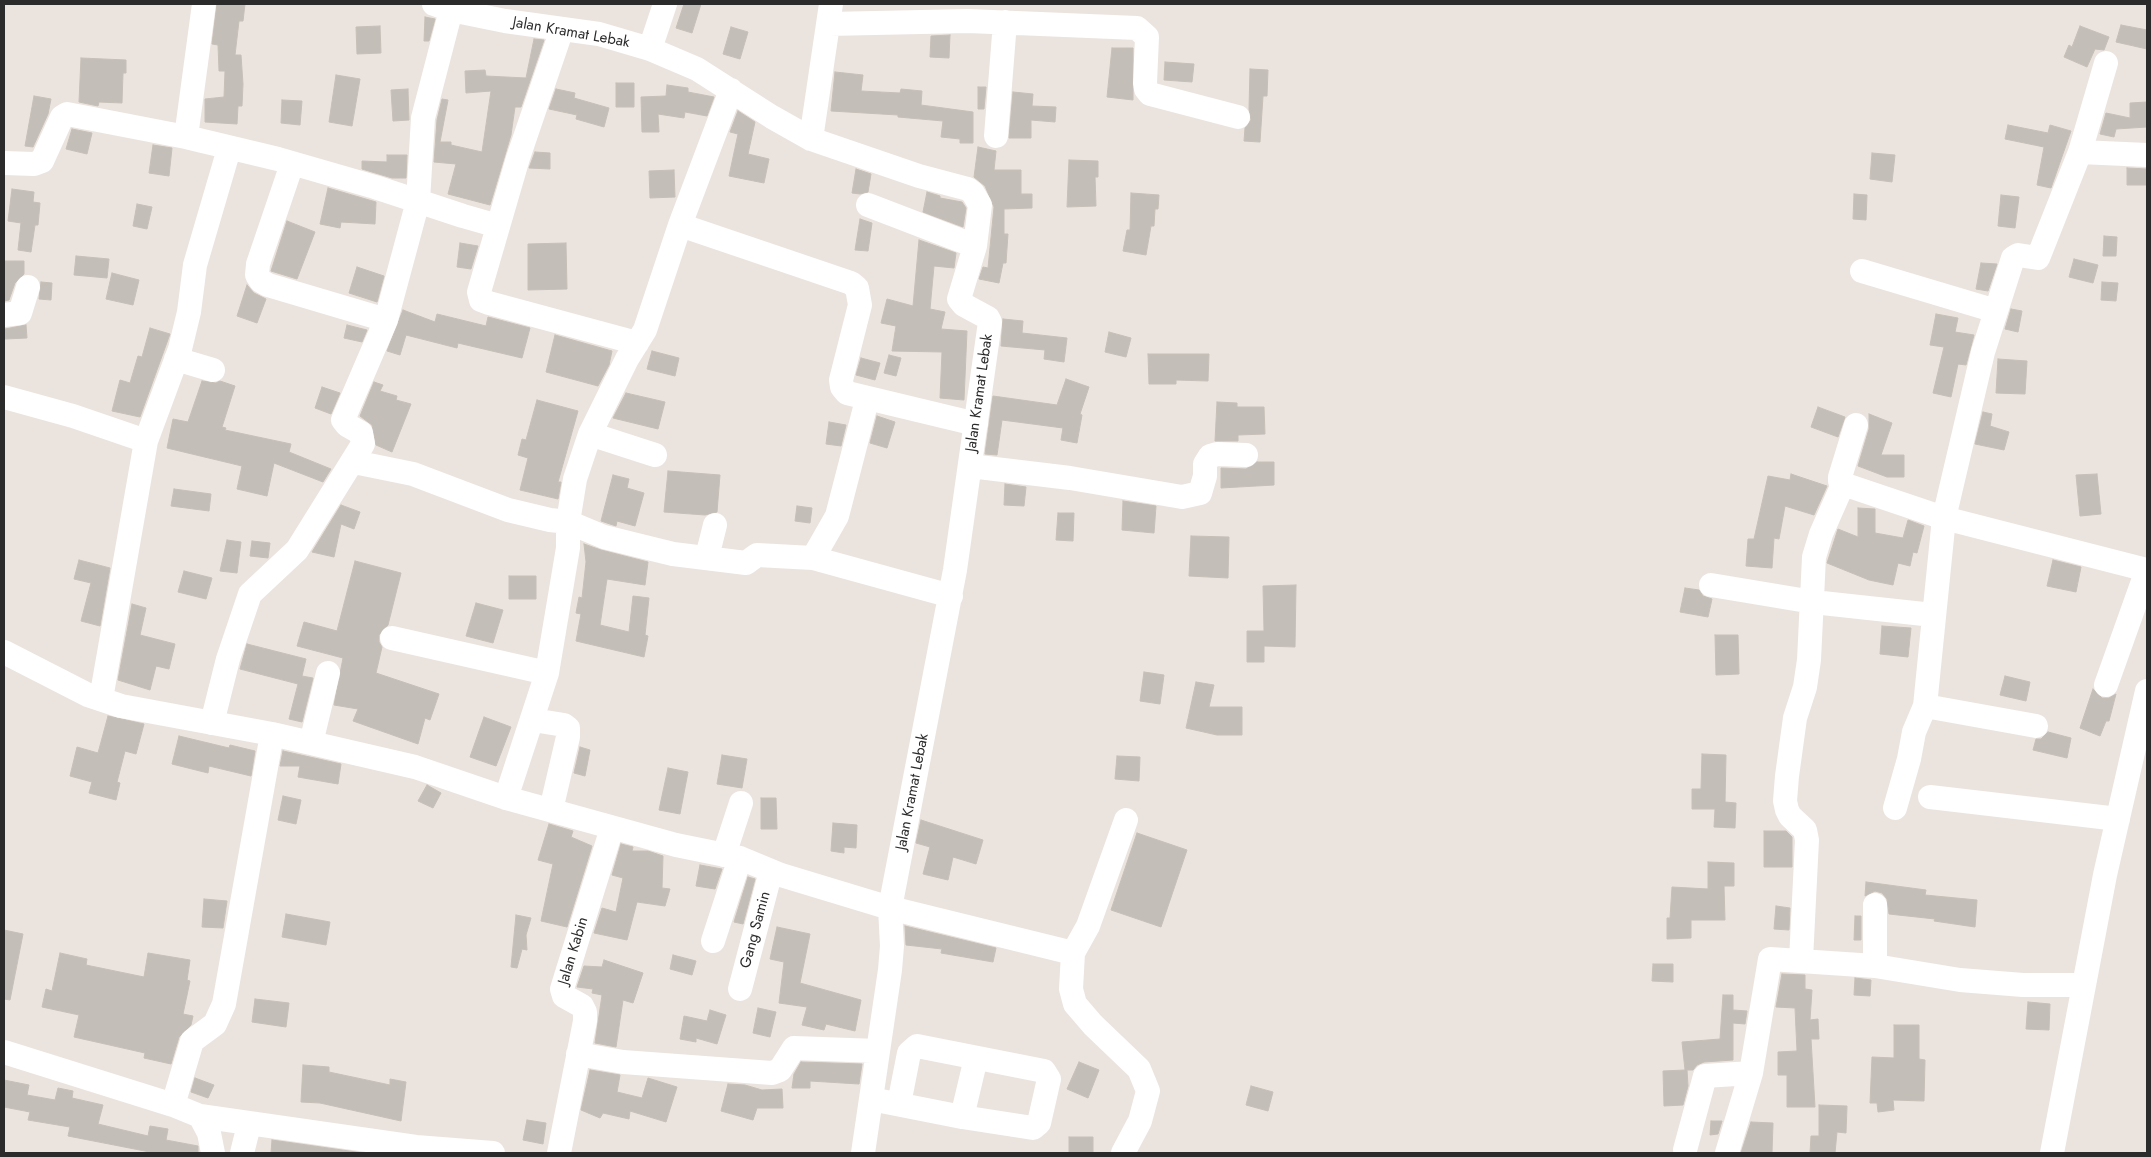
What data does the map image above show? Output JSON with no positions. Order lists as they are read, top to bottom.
{
  "streets": {
    "street": ["Jalan Kramat Lebak", "Gang Samin", "Jalan Kabin"]
  }
}
